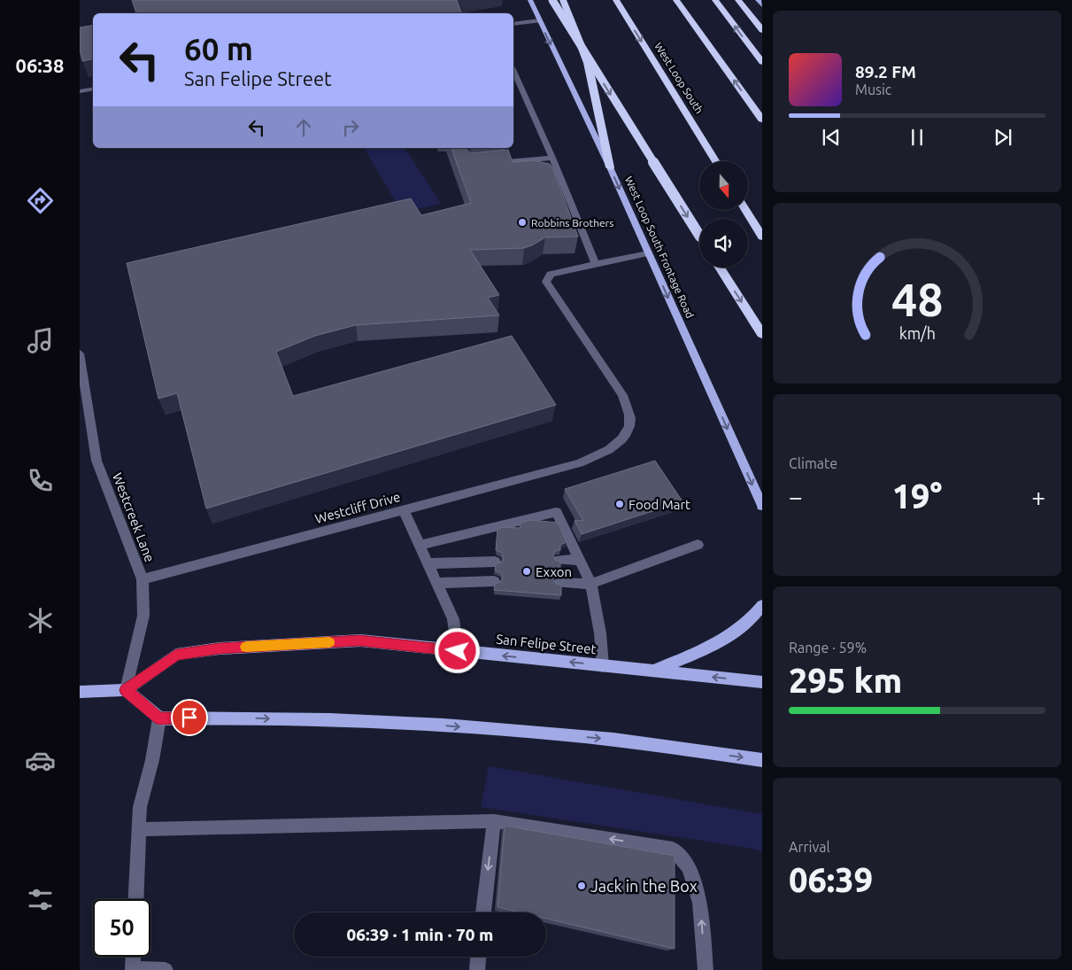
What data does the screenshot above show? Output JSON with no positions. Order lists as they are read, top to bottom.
{
  "streets": {
    "highway": ["West Loop South"],
    "main road": ["West Loop South Frontage Road", "San Felipe Street"],
    "street": ["Westcliff Drive", "Westcreek Lane"]
  },
  "crossings": [
    ["Westcliff Drive", "Westcreek Lane"],
    ["Westcreek Lane", "San Felipe Street"]
  ],
  "one_way": ["West Loop South Frontage Road"],
  "places": [
    "Robbins Brothers",
    "Food Mart",
    "Exxon",
    "Jack in the Box"
  ],
  "north": "bottom",
  "page": {
    "tabs": "06:38",
    "turn": ["60 m", "San Felipe Street"],
    "song": ["89.2 FM", "Music"],
    "tile": [
      "Climate",
      ["Range · 59%", "295 km"],
      ["Arrival", "06:39"]
    ],
    "heat": ["−", "19°", "+"],
    "limit": "50",
    "trip": "06:39 · 1 min · 70 m",
    "gauge": ["48", "km/h"]
  }
}
